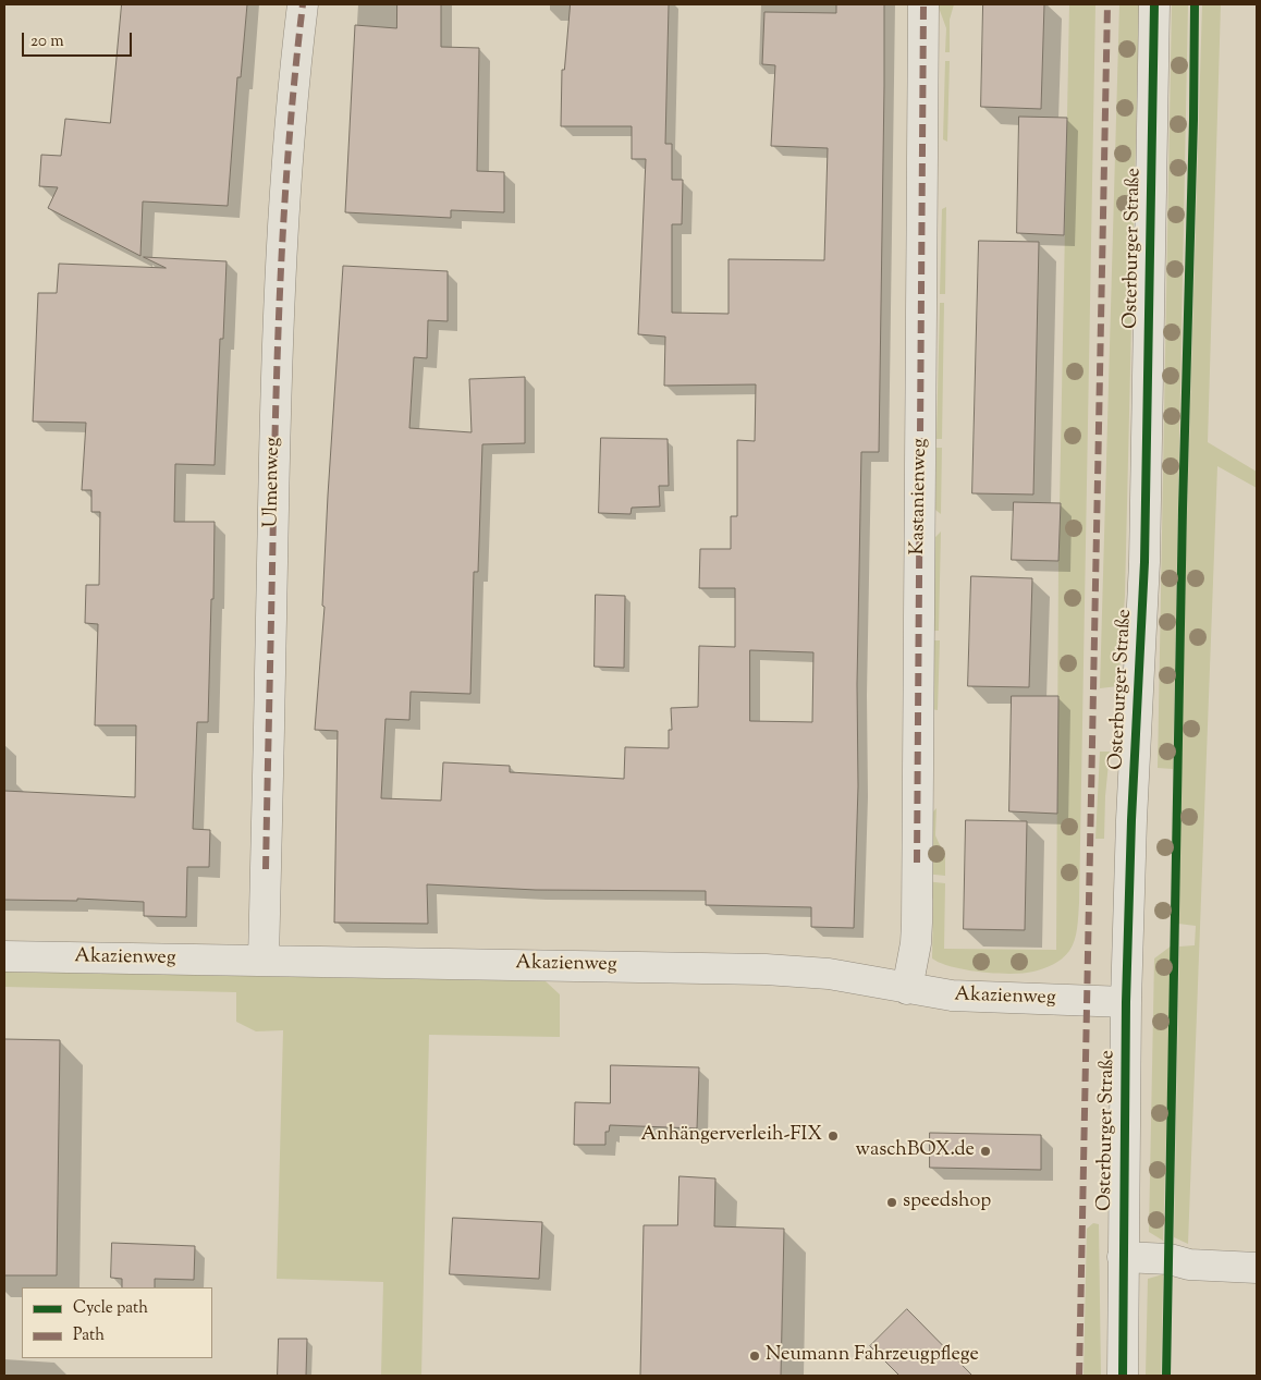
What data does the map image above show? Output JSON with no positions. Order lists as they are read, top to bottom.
{
  "streets": {
    "street": [
      "Osterburger Straße",
      "Ulmenweg",
      "Kastanienweg",
      "Akazienweg"
    ]
  },
  "crossings": [
    ["Osterburger Straße", "Akazienweg"],
    ["Ulmenweg", "Akazienweg"],
    ["Kastanienweg", "Akazienweg"]
  ],
  "places": [
    "Anhängerverleih-FIX",
    "waschBOX.de",
    "speedshop",
    "Neumann Fahrzeugpflege"
  ],
  "legend": ["Cycle path", "Path"],
  "scale_bar": "20 m"
}
